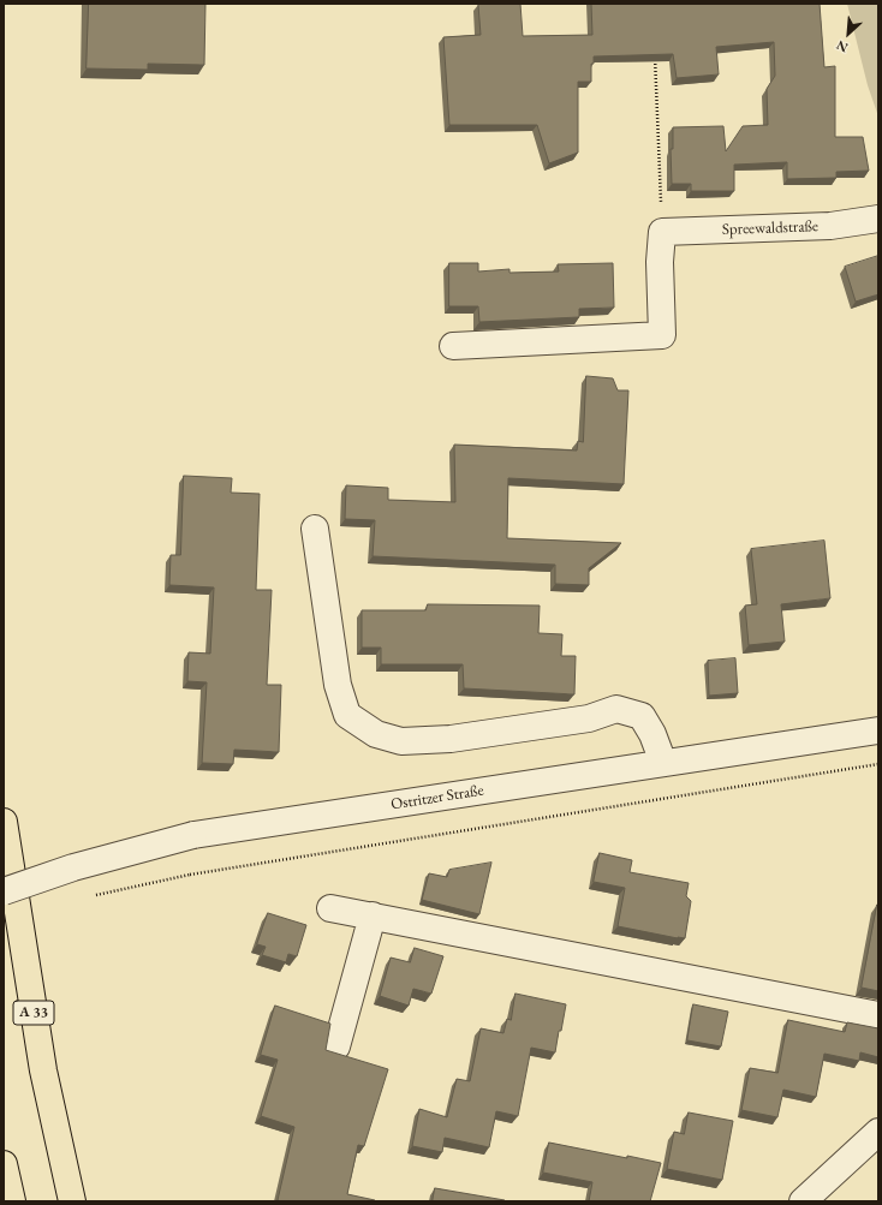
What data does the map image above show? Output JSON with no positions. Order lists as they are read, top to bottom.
{
  "streets": {
    "highway": ["A 33"],
    "street": ["Spreewaldstraße", "Ostritzer Straße"]
  },
  "north": "bottom left"
}
